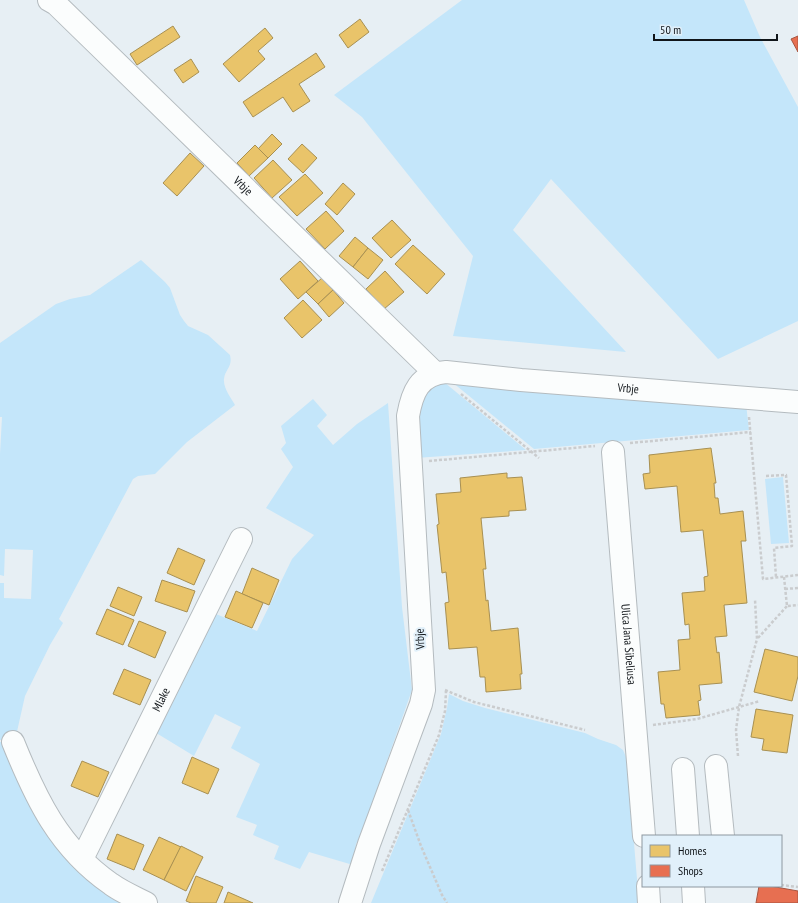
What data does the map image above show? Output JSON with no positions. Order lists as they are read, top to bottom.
{
  "streets": {
    "street": ["Vrbje", "Ulica Jana Sibeliusa", "Mlake"]
  },
  "legend": ["Homes", "Shops"],
  "scale_bar": "50 m"
}
